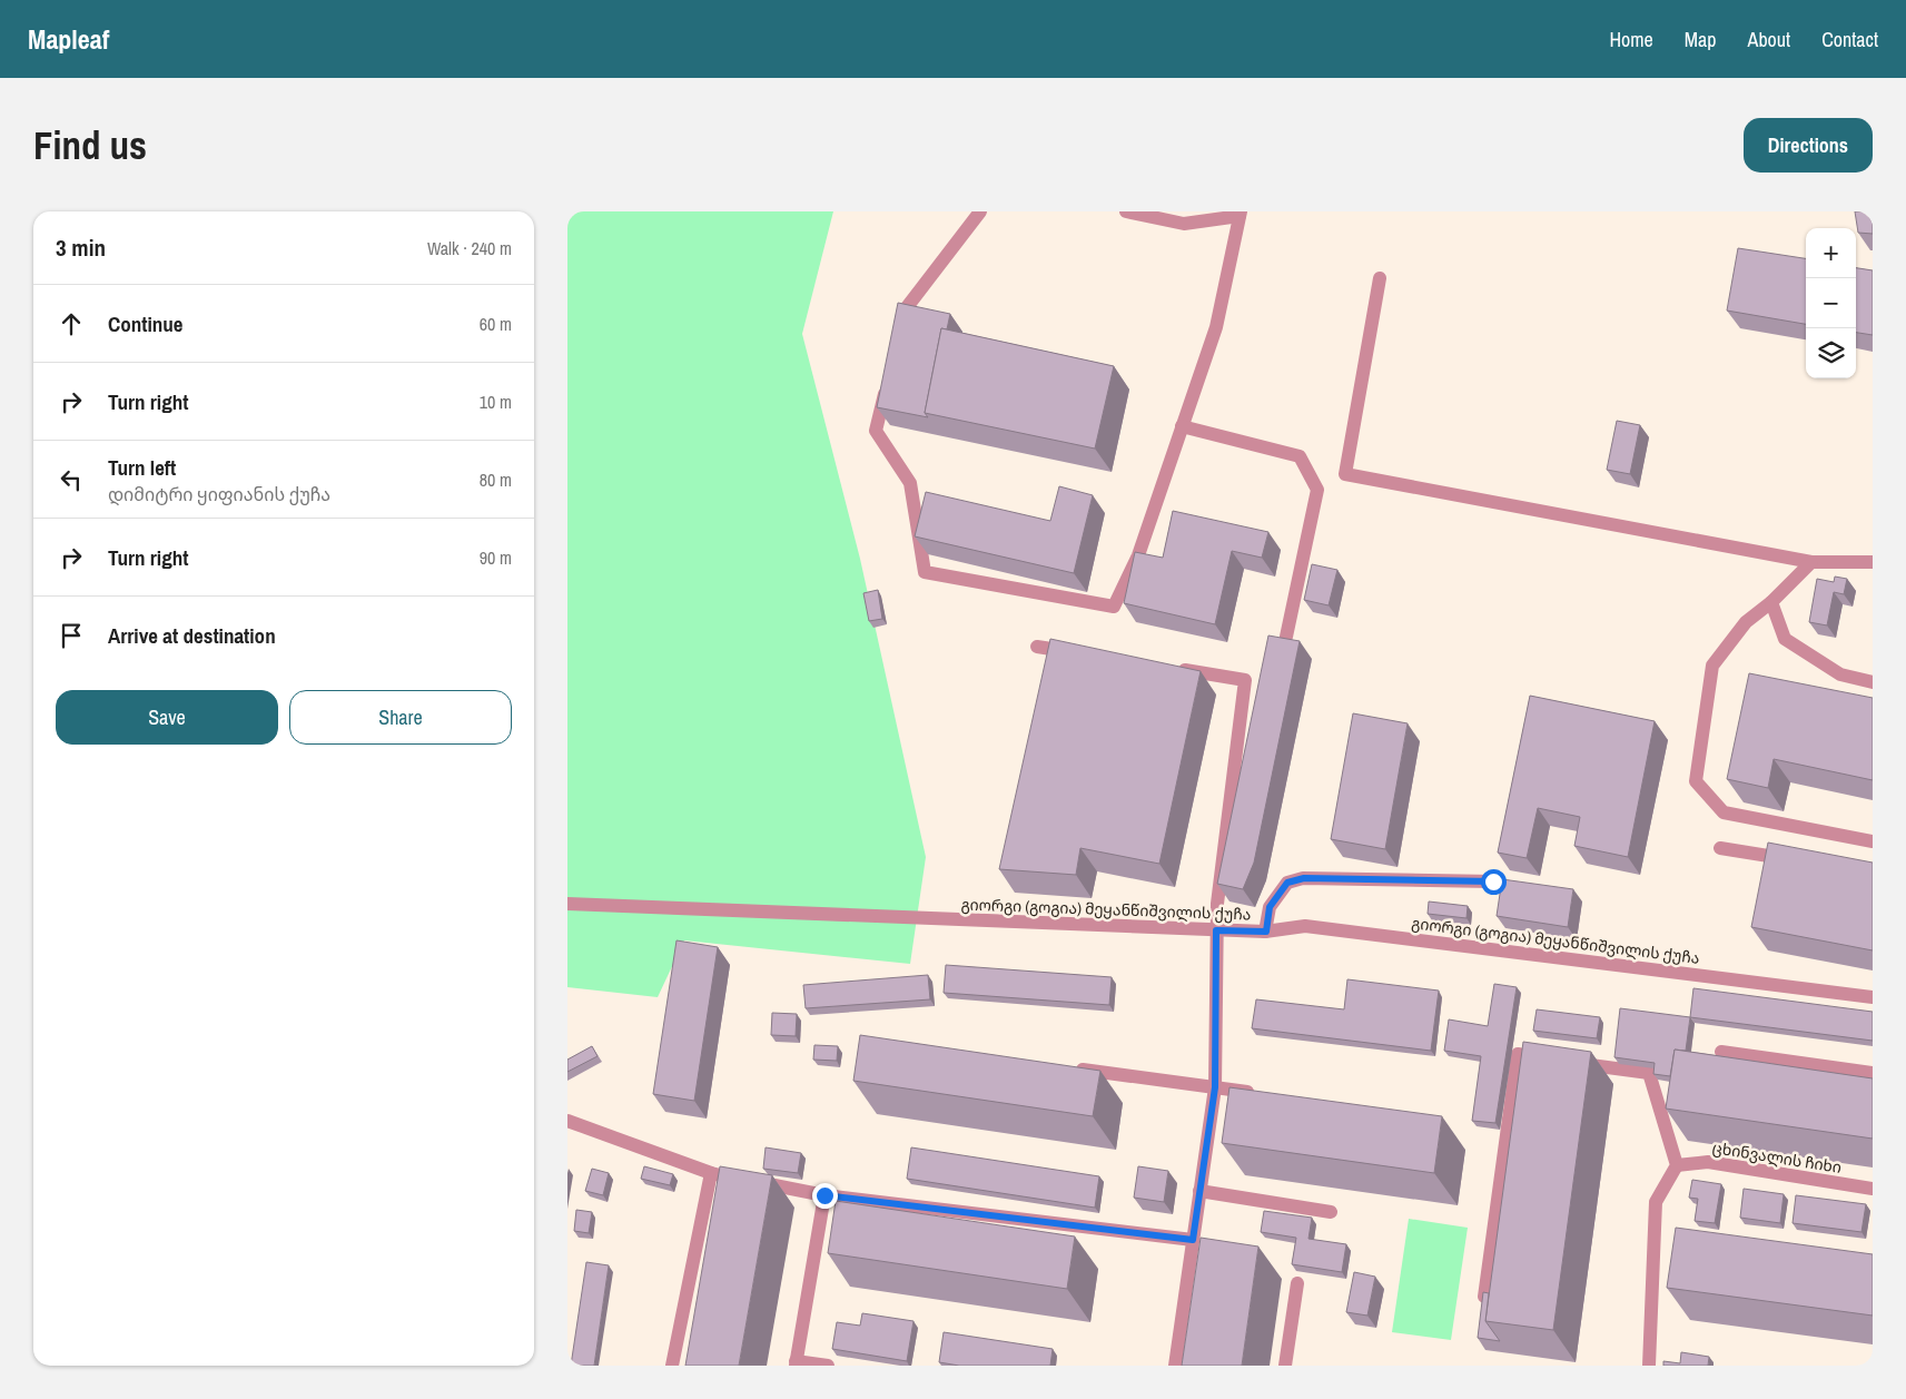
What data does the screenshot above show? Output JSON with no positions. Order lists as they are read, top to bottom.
{
  "streets": {
    "street": ["გიორგი (გოგია) მეყანწიშვილის ქუჩა", "ცხინვალის ჩიხი"]
  },
  "page": {
    "header": "Mapleaf",
    "nav": [
      "Home",
      "Map",
      "About",
      "Contact"
    ],
    "buttons": [
      "Directions",
      ["Save", "Share"]
    ],
    "title": "Find us",
    "heading": ["3 min", "Walk · 240 m"],
    "map_buttons": ["+", "−"],
    "list": [
      ["Continue", "60 m"],
      ["Turn right", "10 m"],
      ["Turn left", "დიმიტრი ყიფიანის ქუჩა", "80 m"],
      ["Turn right", "90 m"],
      "Arrive at destination"
    ]
  }
}
